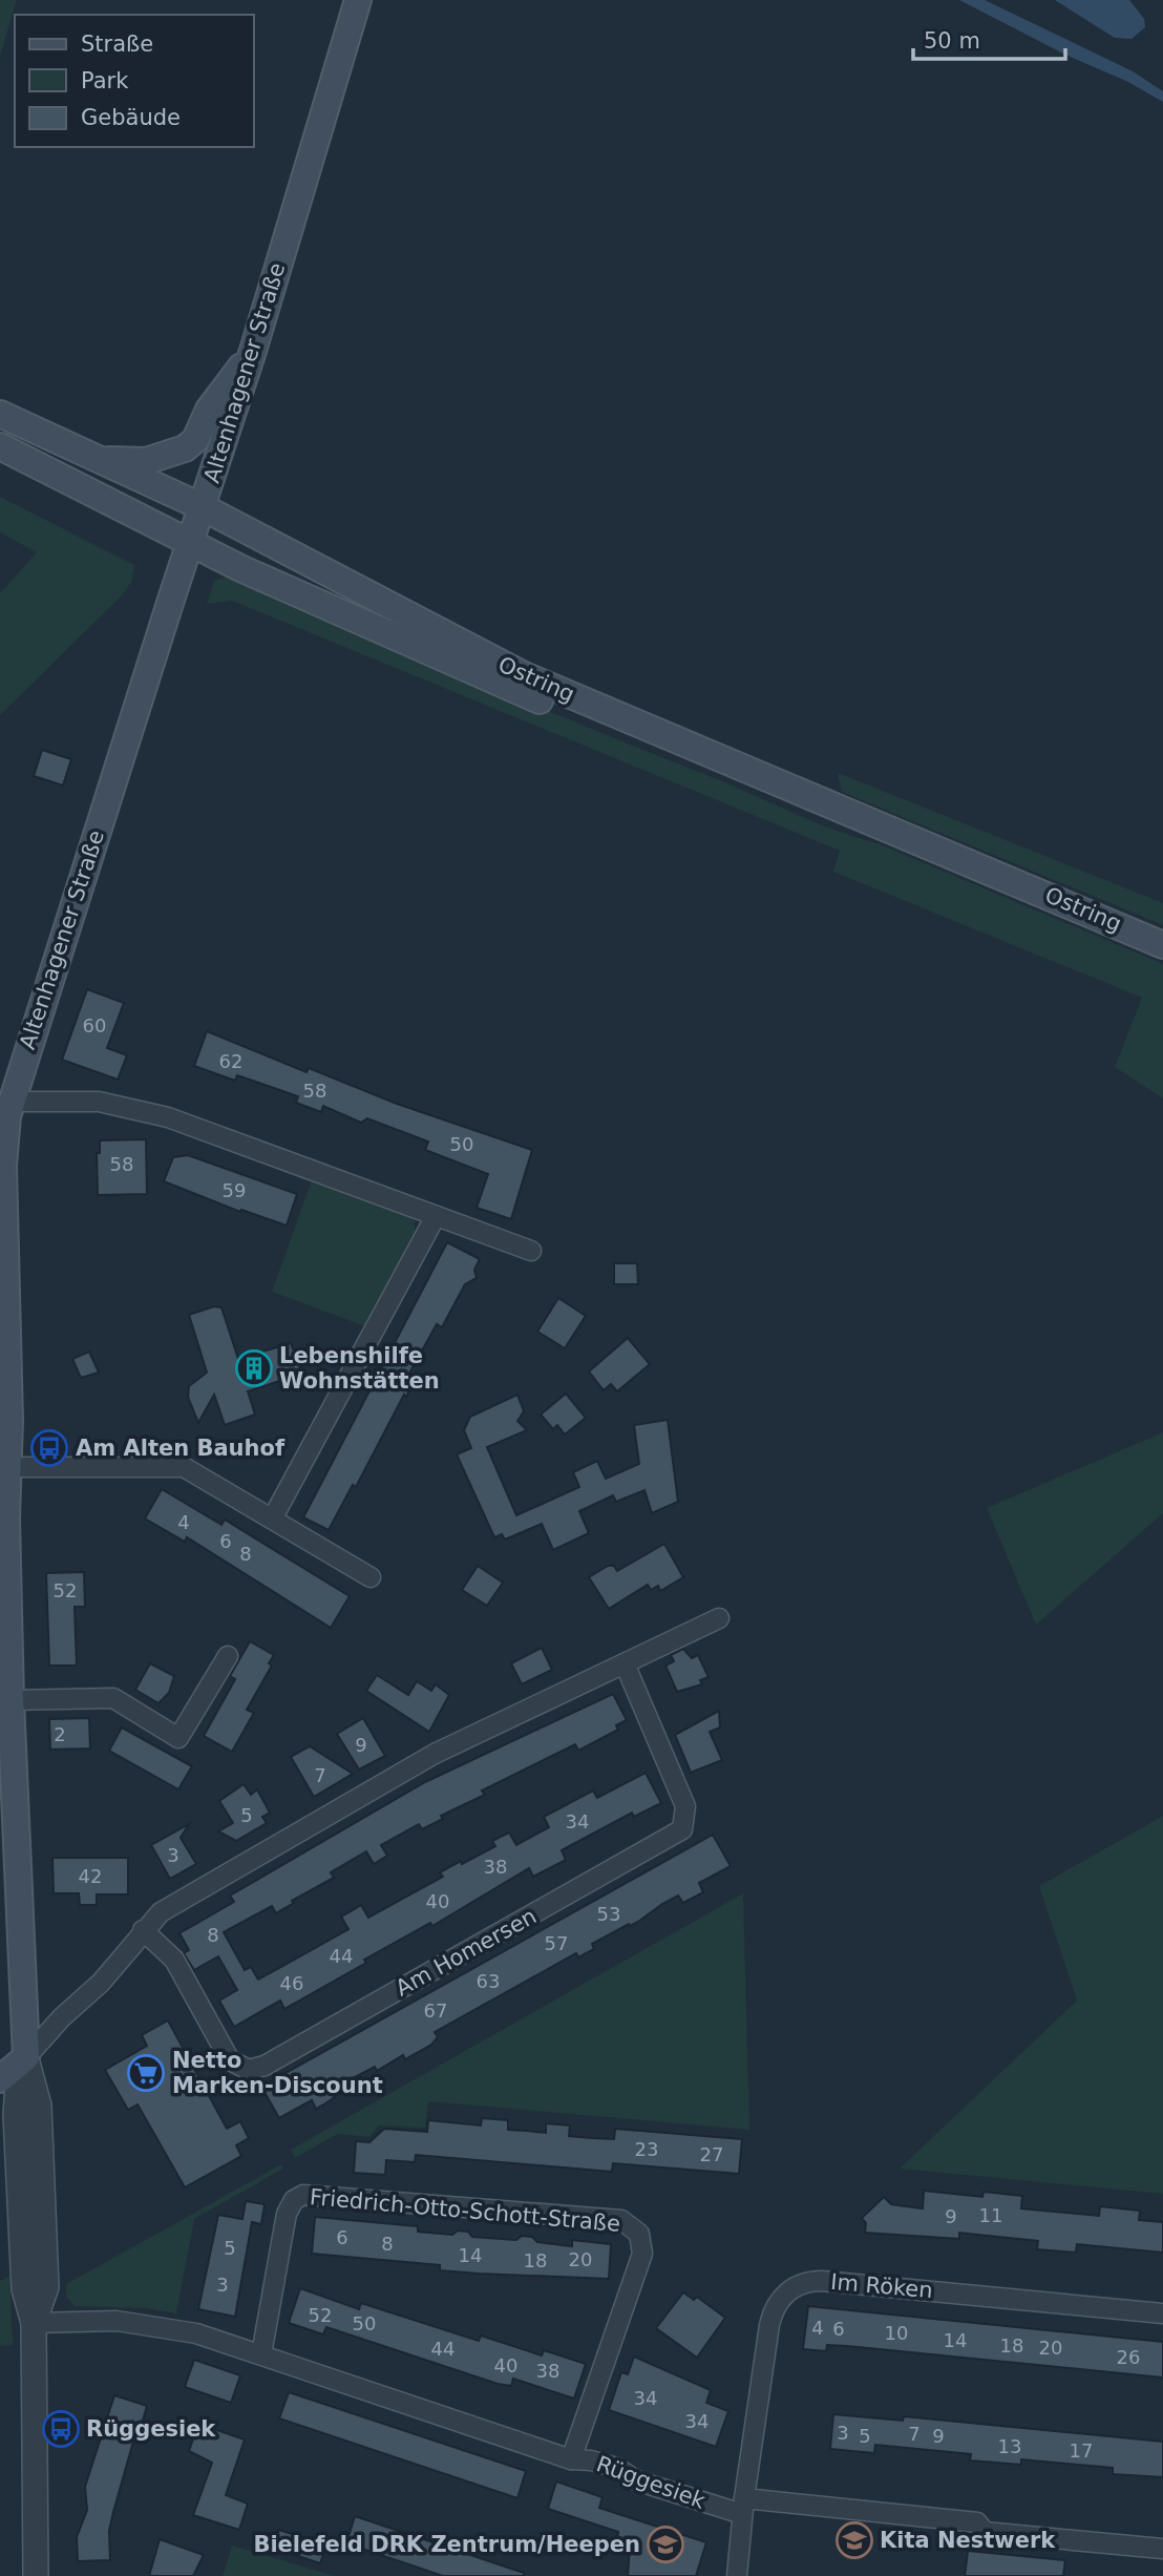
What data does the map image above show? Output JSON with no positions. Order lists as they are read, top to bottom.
{
  "streets": {
    "main road": ["Altenhagener Straße", "Ostring"],
    "street": [
      "Am Homersen",
      "Friedrich-Otto-Schott-Straße",
      "Im Röken",
      "Rüggesiek"
    ]
  },
  "crossings": [
    ["Altenhagener Straße", "Ostring"],
    ["Friedrich-Otto-Schott-Straße", "Rüggesiek"],
    ["Im Röken", "Rüggesiek"]
  ],
  "places": {
    "building": ["Lebenshilfe Wohnstätten"],
    "bus stop": ["Am Alten Bauhof", "Rüggesiek"],
    "supermarket": ["Netto Marken-Discount"],
    "school or university": ["Kita Nestwerk", "Bielefeld DRK Zentrum/Heepen"]
  },
  "house_numbers": [
    "60",
    "62",
    "58",
    "50",
    "58",
    "59",
    "4",
    "6",
    "8",
    "52",
    "2",
    "9",
    "7",
    "5",
    "34",
    "3",
    "38",
    "42",
    "40",
    "53",
    "8",
    "57",
    "44",
    "63",
    "46",
    "67",
    "23",
    "27",
    "11",
    "9",
    "6",
    "8",
    "5",
    "14",
    "20",
    "18",
    "3",
    "52",
    "50",
    "4",
    "6",
    "10",
    "14",
    "18",
    "20",
    "44",
    "26",
    "40",
    "38",
    "34",
    "34",
    "3",
    "7",
    "5",
    "9",
    "13",
    "17"
  ],
  "legend": ["Straße", "Park", "Gebäude"],
  "scale_bar": "50 m"
}
